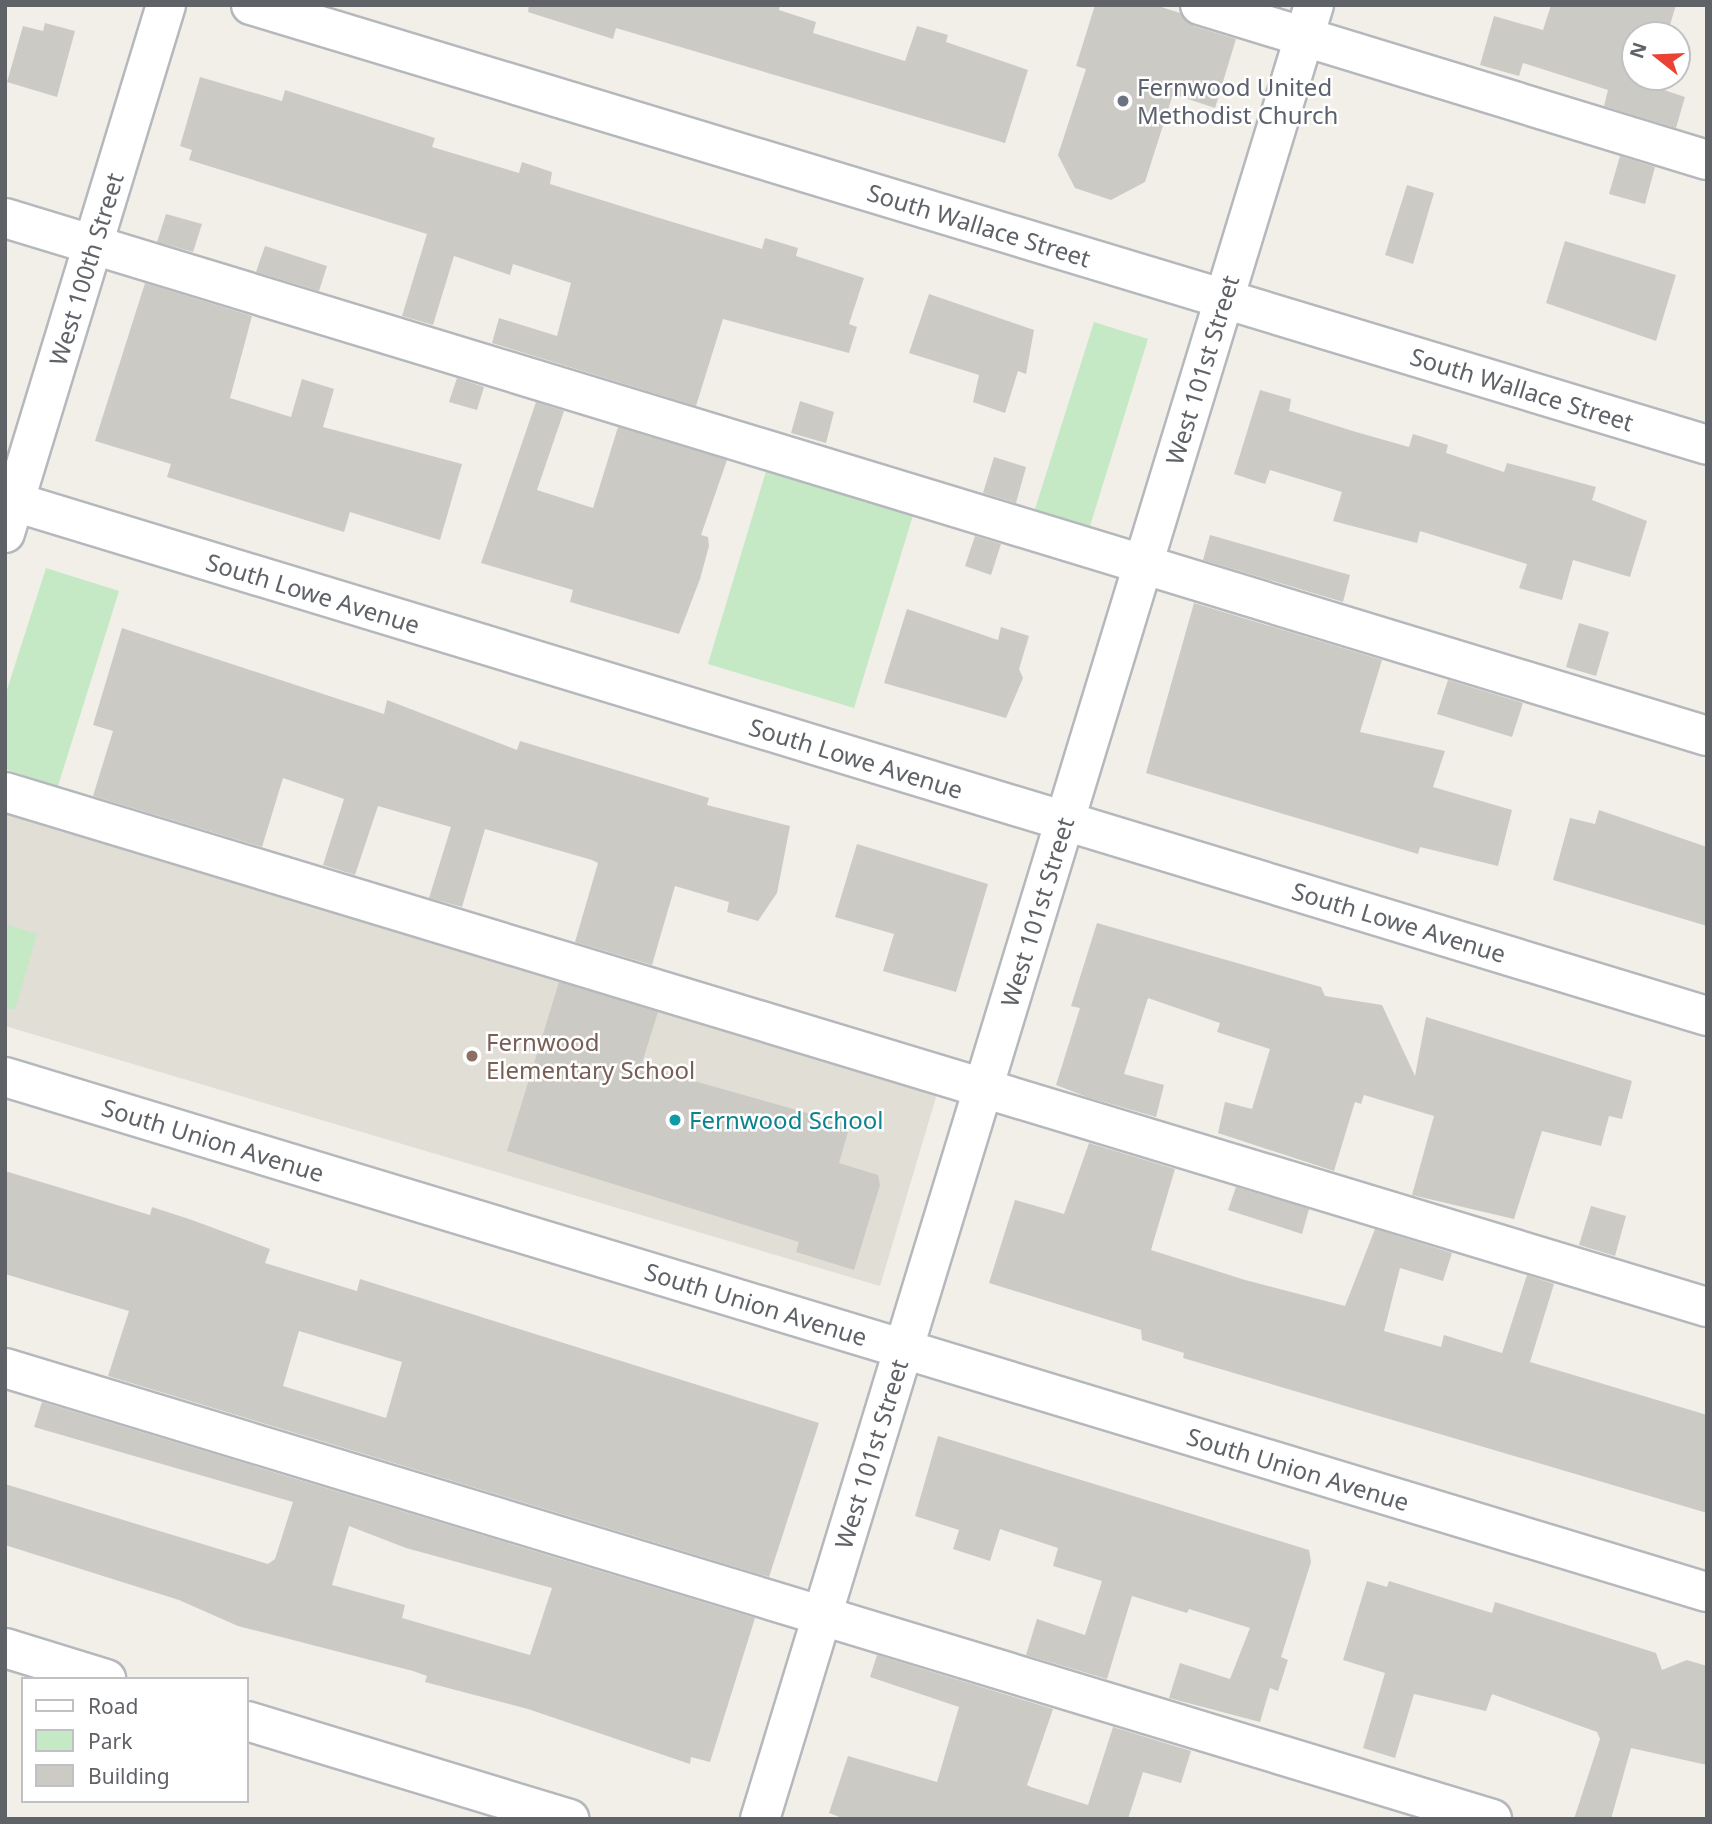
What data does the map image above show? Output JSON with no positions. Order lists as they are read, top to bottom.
{
  "streets": {
    "street": [
      "South Wallace Street",
      "West 100th Street",
      "West 101st Street",
      "South Lowe Avenue",
      "South Union Avenue"
    ]
  },
  "crossings": [
    ["South Wallace Street", "West 101st Street"],
    ["West 100th Street", "South Lowe Avenue"],
    ["West 101st Street", "South Lowe Avenue"],
    ["West 101st Street", "South Union Avenue"]
  ],
  "places": ["Fernwood United Methodist Church", "Fernwood Elementary School", "Fernwood School"],
  "legend": ["Road", "Park", "Building"],
  "north": "left"
}
